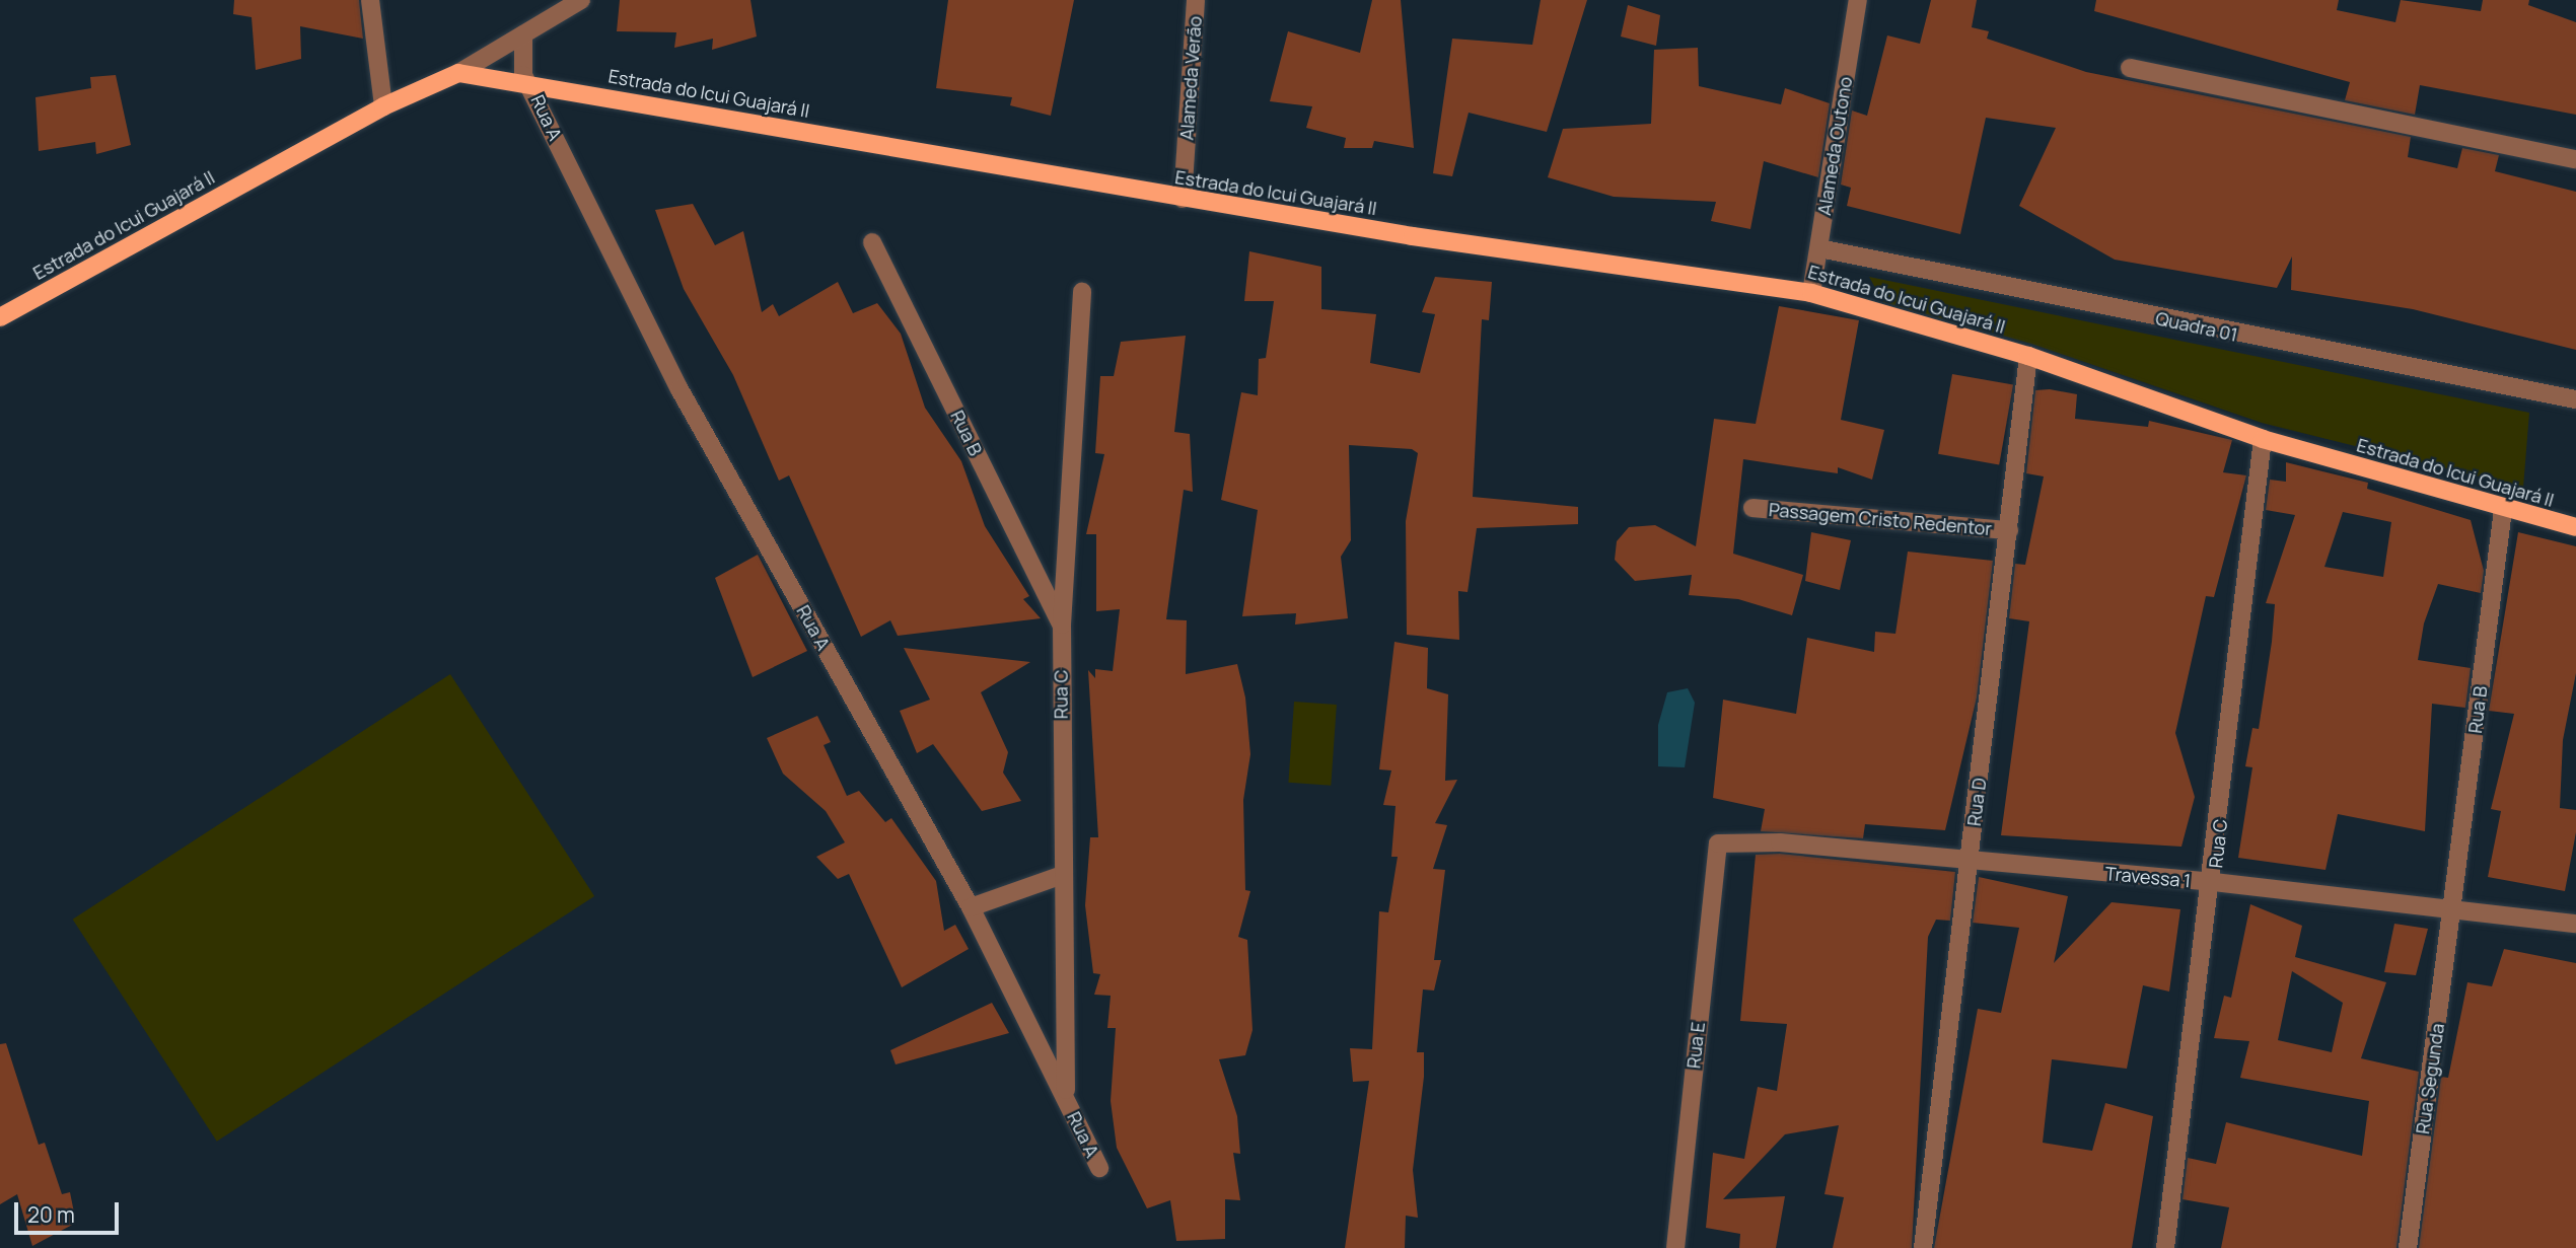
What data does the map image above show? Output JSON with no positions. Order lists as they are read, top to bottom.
{
  "streets": {
    "main road": ["Estrada do Icui Guajará II"],
    "street": [
      "Alameda Verão",
      "Rua A",
      "Alameda Outono",
      "Quadra 01",
      "Rua B",
      "Passagem Cristo Redentor",
      "Rua C",
      "Rua D",
      "Travessa 1",
      "Rua E",
      "Rua Segunda"
    ]
  },
  "crossings": [
    ["Alameda Verão", "Estrada do Icui Guajará II"],
    ["Estrada do Icui Guajará II", "Rua A"],
    ["Estrada do Icui Guajará II", "Alameda Outono"],
    ["Estrada do Icui Guajará II", "Rua B"],
    ["Estrada do Icui Guajará II", "Rua C"],
    ["Estrada do Icui Guajará II", "Rua D"],
    ["Rua A", "Rua C"],
    ["Alameda Outono", "Quadra 01"],
    ["Rua B", "Rua C"],
    ["Rua B", "Travessa 1"],
    ["Rua B", "Rua Segunda"],
    ["Passagem Cristo Redentor", "Rua D"],
    ["Rua C", "Travessa 1"],
    ["Rua D", "Travessa 1"],
    ["Travessa 1", "Rua E"],
    ["Travessa 1", "Rua Segunda"]
  ],
  "scale_bar": "20 m"
}
